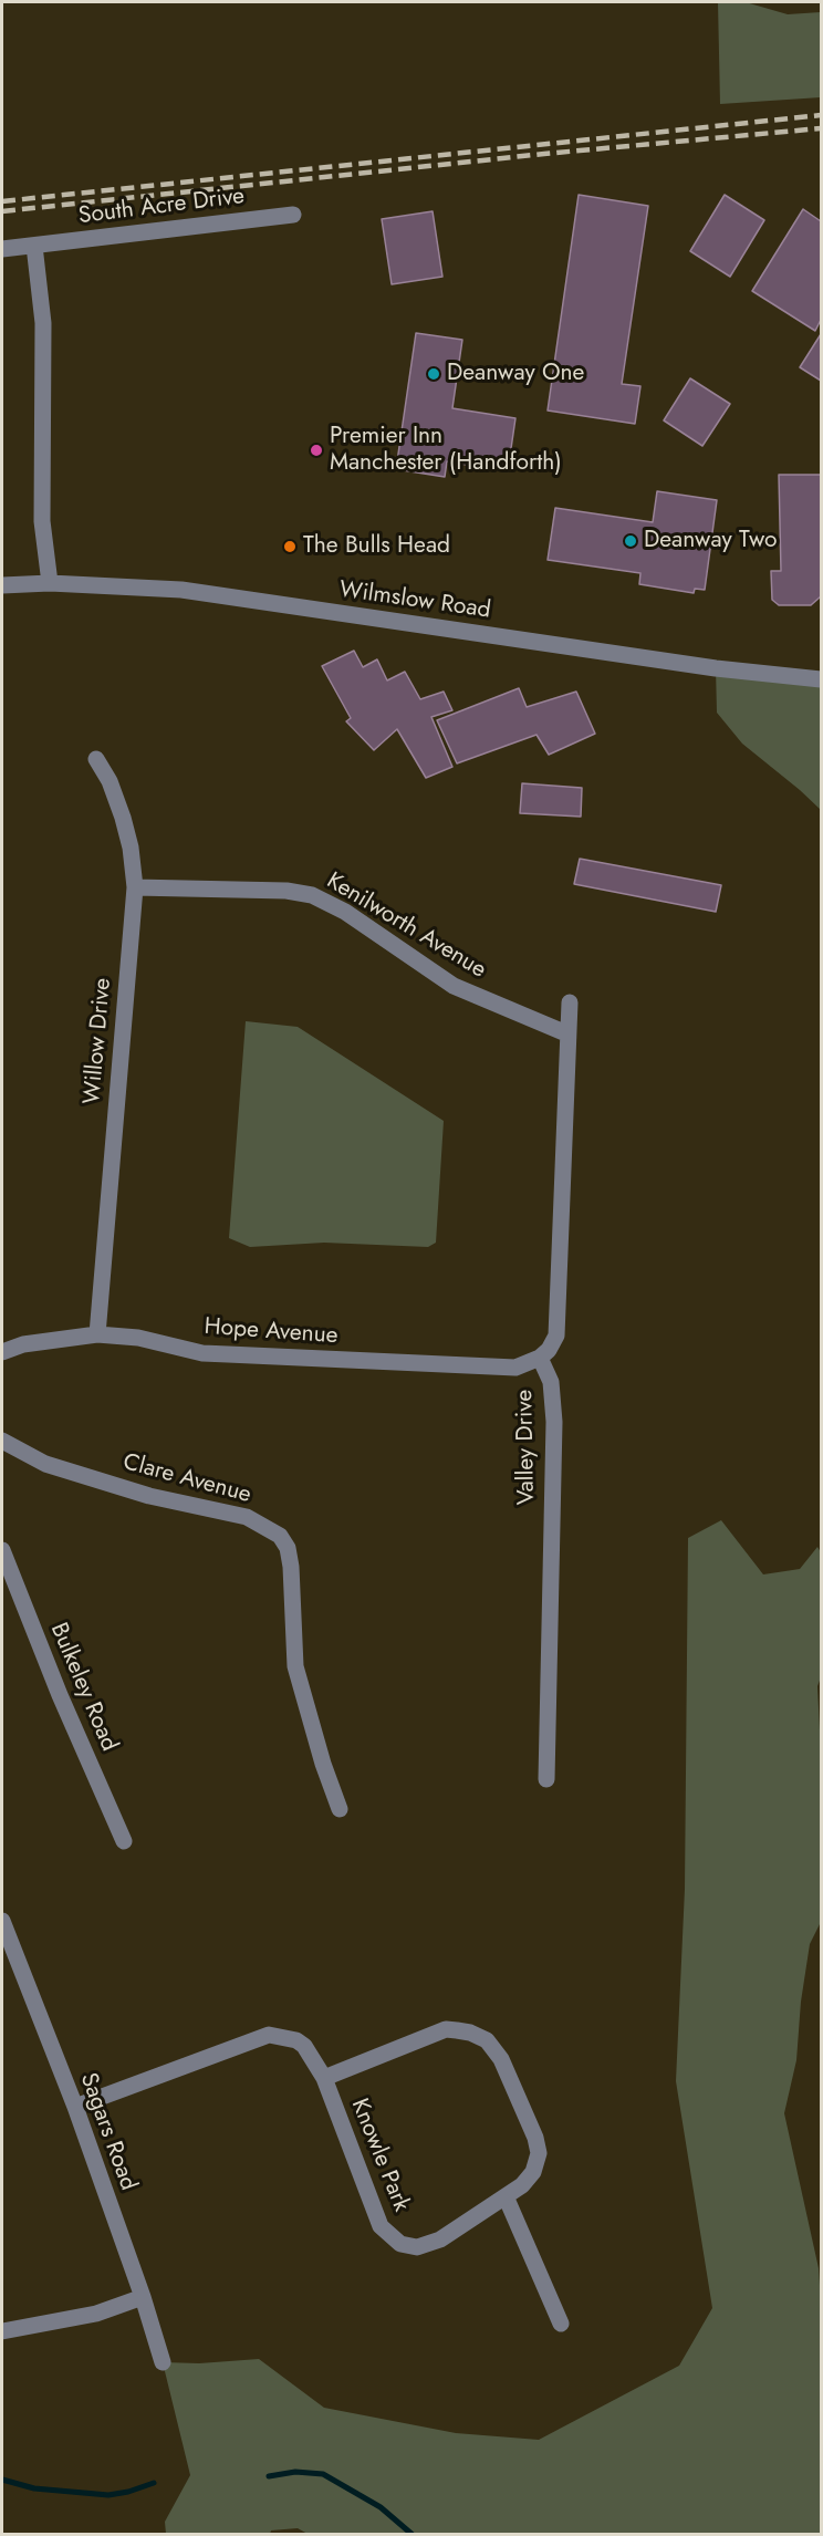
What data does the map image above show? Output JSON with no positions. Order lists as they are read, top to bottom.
{
  "streets": {
    "street": [
      "South Acre Drive",
      "Wilmslow Road",
      "Kenilworth Avenue",
      "Willow Drive",
      "Hope Avenue",
      "Valley Drive",
      "Clare Avenue",
      "Bulkeley Road",
      "Sagars Road",
      "Knowle Park"
    ]
  },
  "crossings": [
    ["Kenilworth Avenue", "Willow Drive"],
    ["Kenilworth Avenue", "Valley Drive"],
    ["Willow Drive", "Hope Avenue"],
    ["Hope Avenue", "Valley Drive"],
    ["Sagars Road", "Knowle Park"]
  ],
  "places": [
    "Deanway One",
    "Premier Inn Manchester (Handforth)",
    "Deanway Two",
    "The Bulls Head"
  ]
}
